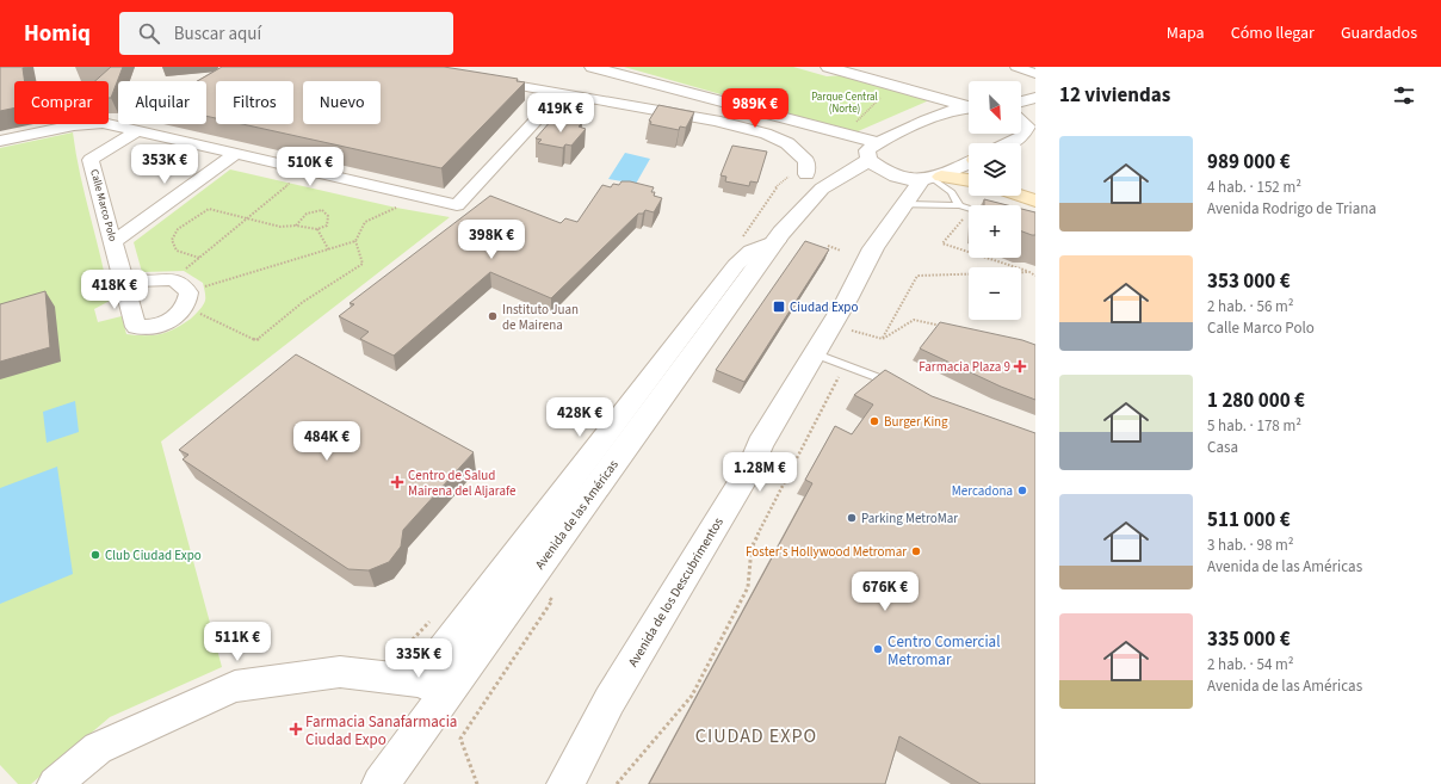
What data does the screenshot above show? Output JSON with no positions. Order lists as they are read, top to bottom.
{
  "streets": {
    "street": ["Calle Marco Polo", "Avenida de las Américas", "Avenida de los Descubrimentos"]
  },
  "districts": ["CIUDAD EXPO"],
  "parks": ["Parque Central (Norte)"],
  "places": {
    "transit": ["Ciudad Expo"],
    "other": [
      "Instituto Juan de Mairena",
      "Burger King",
      "Mercadona",
      "Parking MetroMar",
      "Foster's Hollywood Metromar",
      "Club Ciudad Expo",
      "Centro Comercial Metromar"
    ],
    "health": ["Farmacia Plaza 9", "Centro de Salud Mairena del Aljarafe", "Farmacia Sanafarmacia Ciudad Expo"]
  },
  "north": "bottom right",
  "page": {
    "header": "Homiq",
    "search": "Buscar aquí",
    "nav": ["Mapa", "Cómo llegar", "Guardados"],
    "heading": "12 viviendas",
    "map_buttons": ["+", "−"],
    "chip": [
      "Comprar",
      "Alquilar",
      "Filtros",
      "Nuevo"
    ],
    "price": [
      "989K €",
      "419K €",
      "353K €",
      "510K €",
      "398K €",
      "418K €",
      "428K €",
      "484K €",
      "1.28M €",
      "676K €",
      "511K €",
      "335K €"
    ],
    "list": [
      {
        "name": "989 000 €",
        "note": "4 hab. · 152 m² · Avenida Rodrigo de Triana"
      },
      {
        "name": "353 000 €",
        "note": "2 hab. · 56 m² · Calle Marco Polo"
      },
      {
        "name": "1 280 000 €",
        "note": "5 hab. · 178 m² · Casa"
      },
      {
        "name": "511 000 €",
        "note": "3 hab. · 98 m² · Avenida de las Américas"
      },
      {
        "name": "335 000 €",
        "note": "2 hab. · 54 m² · Avenida de las Américas"
      }
    ]
  }
}
